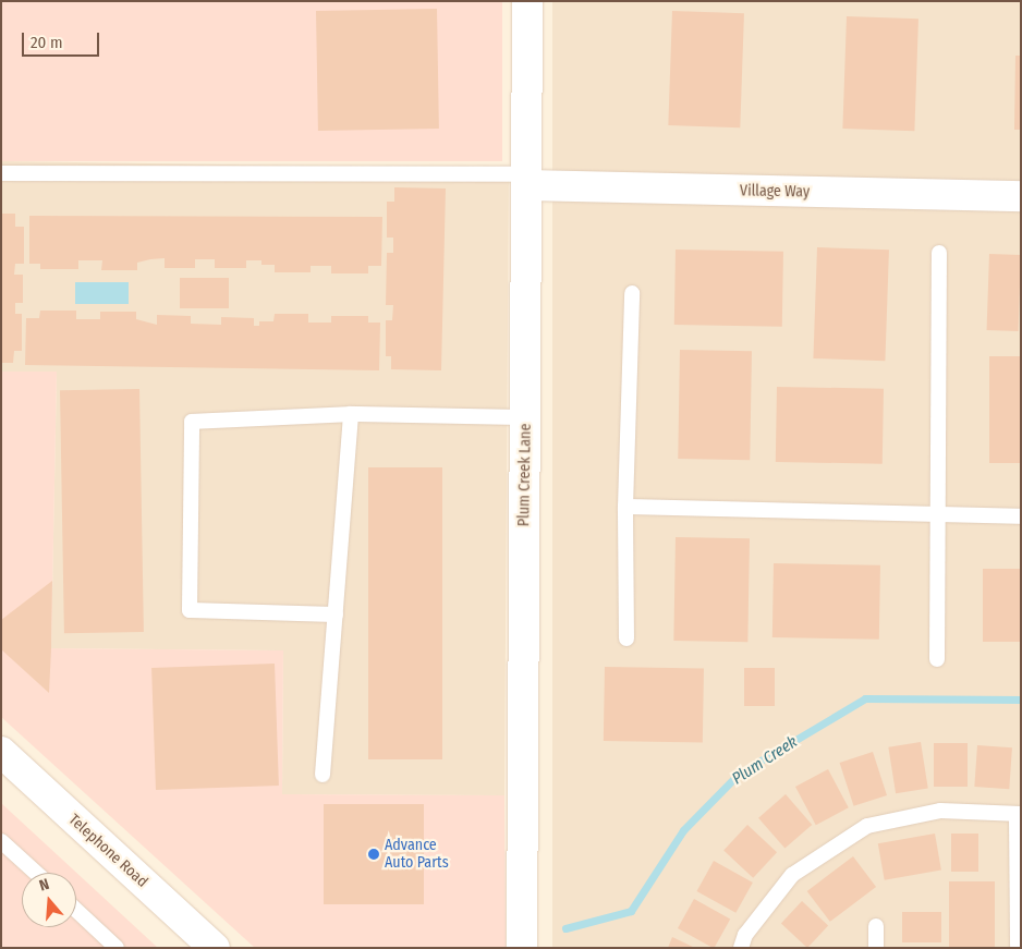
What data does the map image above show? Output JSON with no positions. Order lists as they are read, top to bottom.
{
  "streets": {
    "street": ["Village Way", "Plum Creek Lane", "Telephone Road"]
  },
  "crossings": [
    ["Village Way", "Plum Creek Lane"]
  ],
  "water": ["Plum Creek"],
  "places": ["Advance Auto Parts"],
  "scale_bar": "20 m",
  "north": "top"
}
